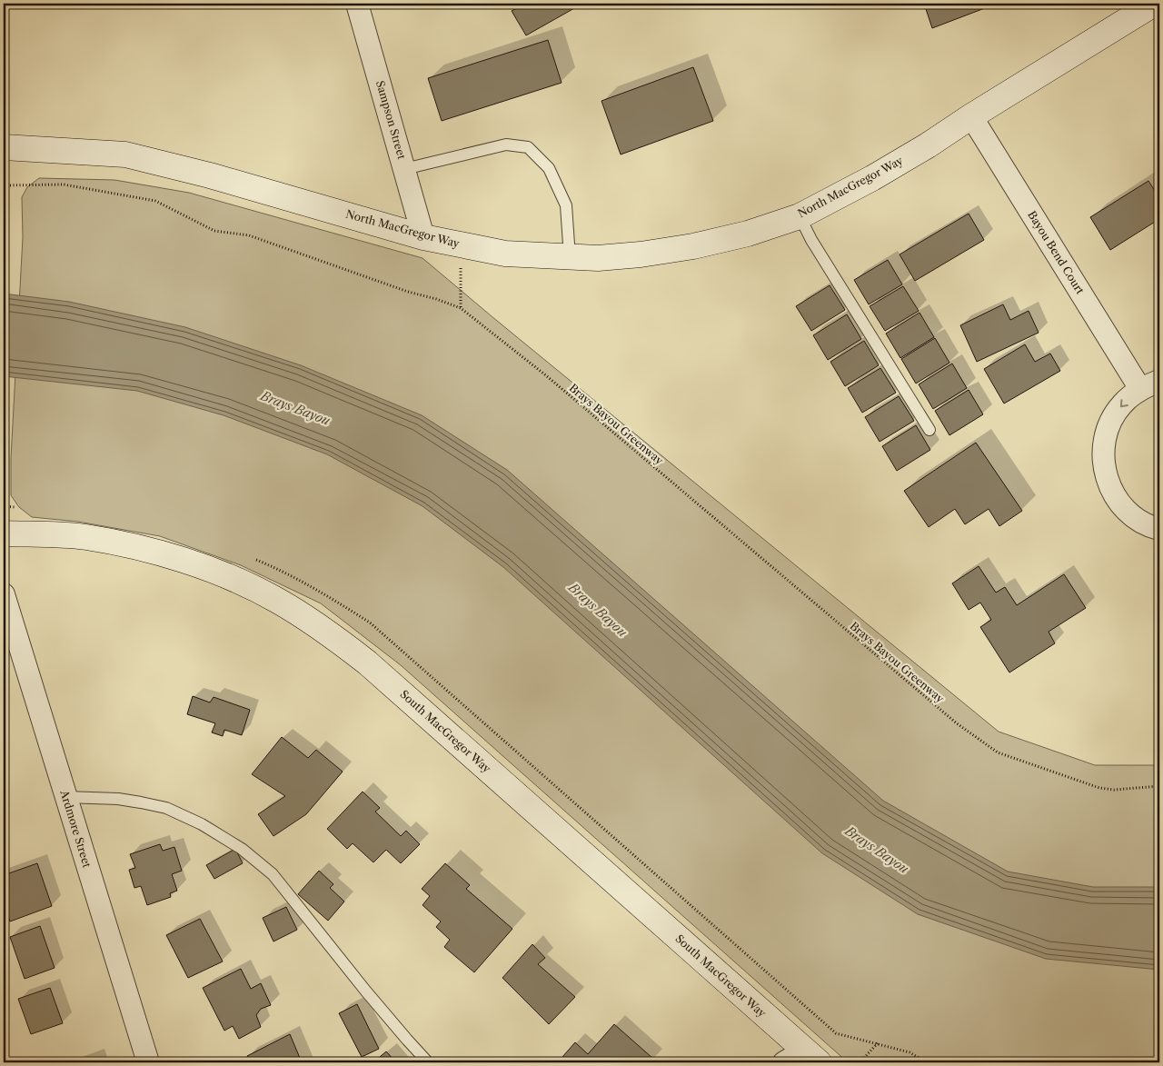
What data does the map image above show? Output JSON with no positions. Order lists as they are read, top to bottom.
{
  "streets": {
    "main road": ["North MacGregor Way", "South MacGregor Way"],
    "street": ["Sampson Street", "Bayou Bend Court", "Ardmore Street"],
    "path": ["Brays Bayou Greenway"]
  },
  "crossings": [
    ["Sampson Street", "North MacGregor Way"],
    ["North MacGregor Way", "Bayou Bend Court"]
  ],
  "water": ["Brays Bayou"]
}
